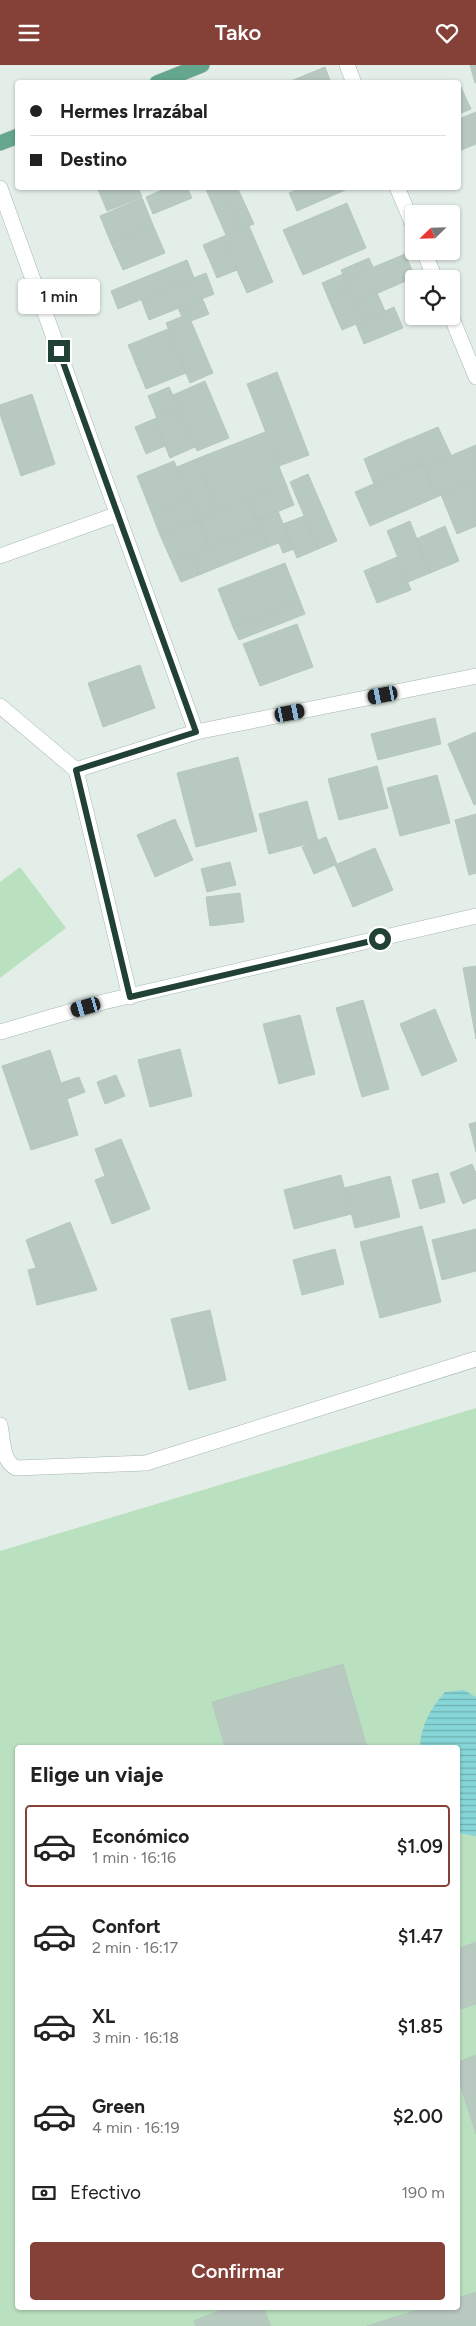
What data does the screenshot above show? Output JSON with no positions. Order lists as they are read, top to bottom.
{
  "north": "bottom left",
  "page": {
    "header": "Tako",
    "banner": ["Hermes Irrazábal", "Destino"],
    "bubble": "1 min",
    "heading": "Elige un viaje",
    "list": [
      {
        "name": "Económico",
        "note": "1 min · 16:16",
        "value": "$1.09"
      },
      {
        "name": "Confort",
        "note": "2 min · 16:17",
        "value": "$1.47"
      },
      {
        "name": "XL",
        "note": "3 min · 16:18",
        "value": "$1.85"
      },
      {
        "name": "Green",
        "note": "4 min · 16:19",
        "value": "$2.00"
      }
    ],
    "pay": ["Efectivo", "190 m"],
    "buttons": "Confirmar"
  }
}
